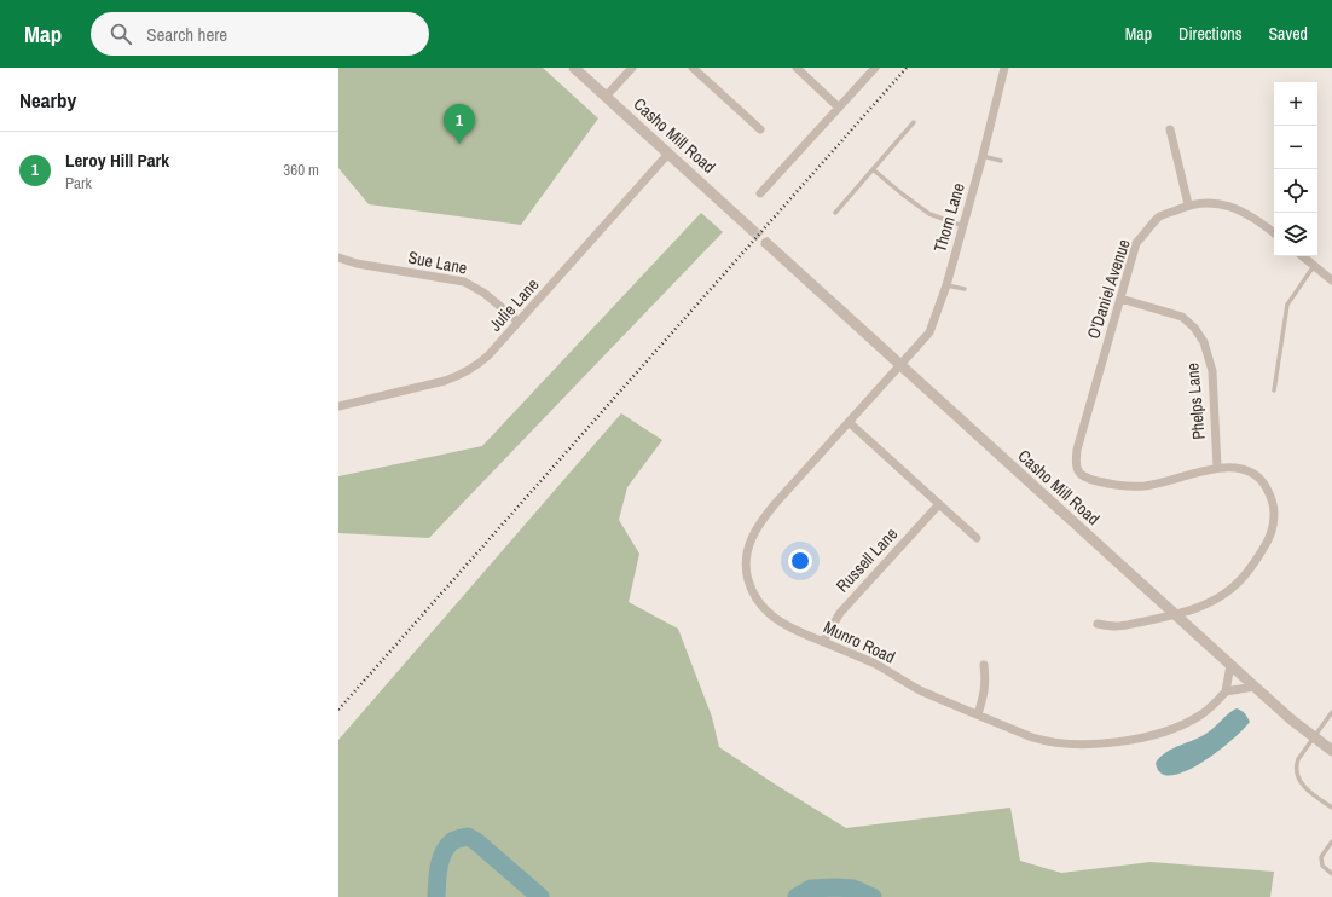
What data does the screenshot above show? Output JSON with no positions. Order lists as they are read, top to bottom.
{
  "streets": {
    "street": [
      "Casho Mill Road",
      "Thorn Lane",
      "Sue Lane",
      "O'Daniel Avenue",
      "Julie Lane",
      "Phelps Lane",
      "Russell Lane",
      "Munro Road"
    ]
  },
  "crossings": [
    ["Casho Mill Road", "Thorn Lane"],
    ["Casho Mill Road", "Julie Lane"],
    ["Casho Mill Road", "Munro Road"],
    ["Thorn Lane", "Munro Road"],
    ["Sue Lane", "Julie Lane"],
    ["O'Daniel Avenue", "Phelps Lane"],
    ["Russell Lane", "Munro Road"]
  ],
  "page": {
    "header": "Map",
    "search": "Search here",
    "nav": ["Map", "Directions", "Saved"],
    "heading": "Nearby",
    "map_buttons": ["+", "−"],
    "pins": "1",
    "list": [
      {
        "mark": "1",
        "name": "Leroy Hill Park",
        "note": "Park",
        "value": "360 m"
      }
    ]
  }
}
